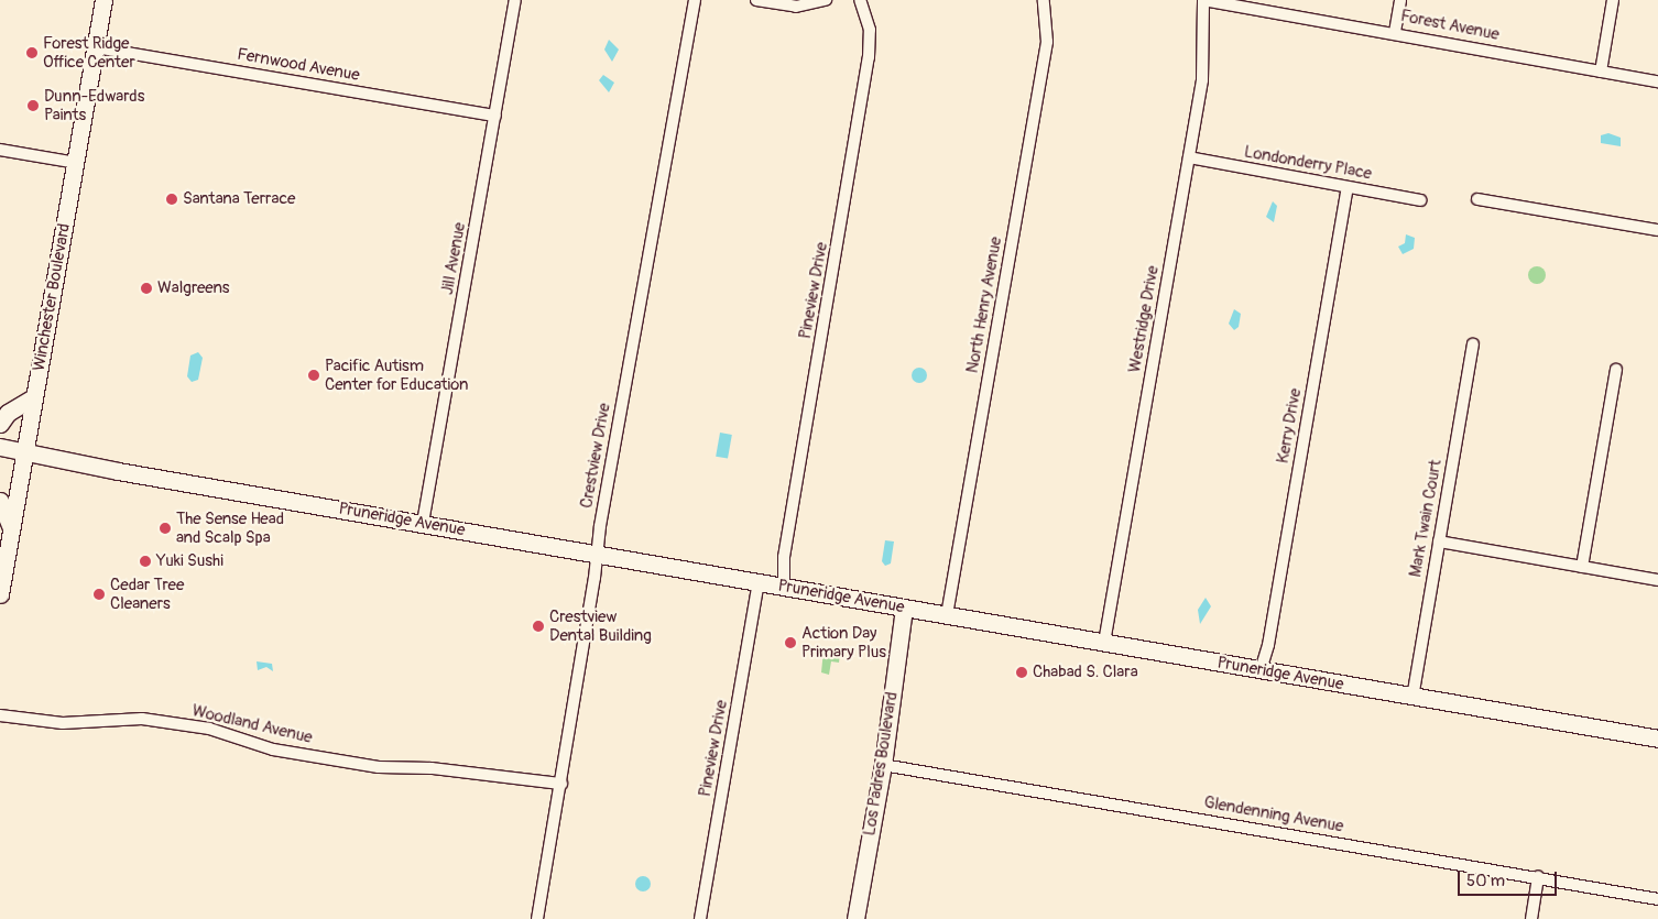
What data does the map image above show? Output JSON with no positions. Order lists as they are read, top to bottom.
{
  "streets": {
    "main road": ["Winchester Boulevard", "Pruneridge Avenue", "Los Padres Boulevard"],
    "street": [
      "Forest Avenue",
      "Fernwood Avenue",
      "Londonderry Place",
      "Jill Avenue",
      "Pineview Drive",
      "North Henry Avenue",
      "Westridge Drive",
      "Kerry Drive",
      "Crestview Drive",
      "Mark Twain Court",
      "Woodland Avenue",
      "Glendenning Avenue"
    ]
  },
  "crossings": [
    ["Forest Avenue", "Westridge Drive"],
    ["Fernwood Avenue", "Jill Avenue"],
    ["Fernwood Avenue", "Winchester Boulevard"],
    ["Londonderry Place", "Westridge Drive"],
    ["Londonderry Place", "Kerry Drive"],
    ["Jill Avenue", "Pruneridge Avenue"],
    ["Pineview Drive", "Pruneridge Avenue"],
    ["Winchester Boulevard", "Pruneridge Avenue"],
    ["North Henry Avenue", "Pruneridge Avenue"],
    ["Westridge Drive", "Pruneridge Avenue"],
    ["Kerry Drive", "Pruneridge Avenue"],
    ["Crestview Drive", "Pruneridge Avenue"],
    ["Crestview Drive", "Woodland Avenue"],
    ["Mark Twain Court", "Pruneridge Avenue"],
    ["Pruneridge Avenue", "Los Padres Boulevard"],
    ["Los Padres Boulevard", "Glendenning Avenue"]
  ],
  "places": [
    "Forest Ridge Office Center",
    "Dunn-Edwards Paints",
    "Santana Terrace",
    "Walgreens",
    "Pacific Autism Center for Education",
    "The Sense Head and Scalp Spa",
    "Yuki Sushi",
    "Cedar Tree Cleaners",
    "Crestview Dental Building",
    "Action Day Primary Plus",
    "Chabad S. Clara"
  ],
  "scale_bar": "50 m"
}
